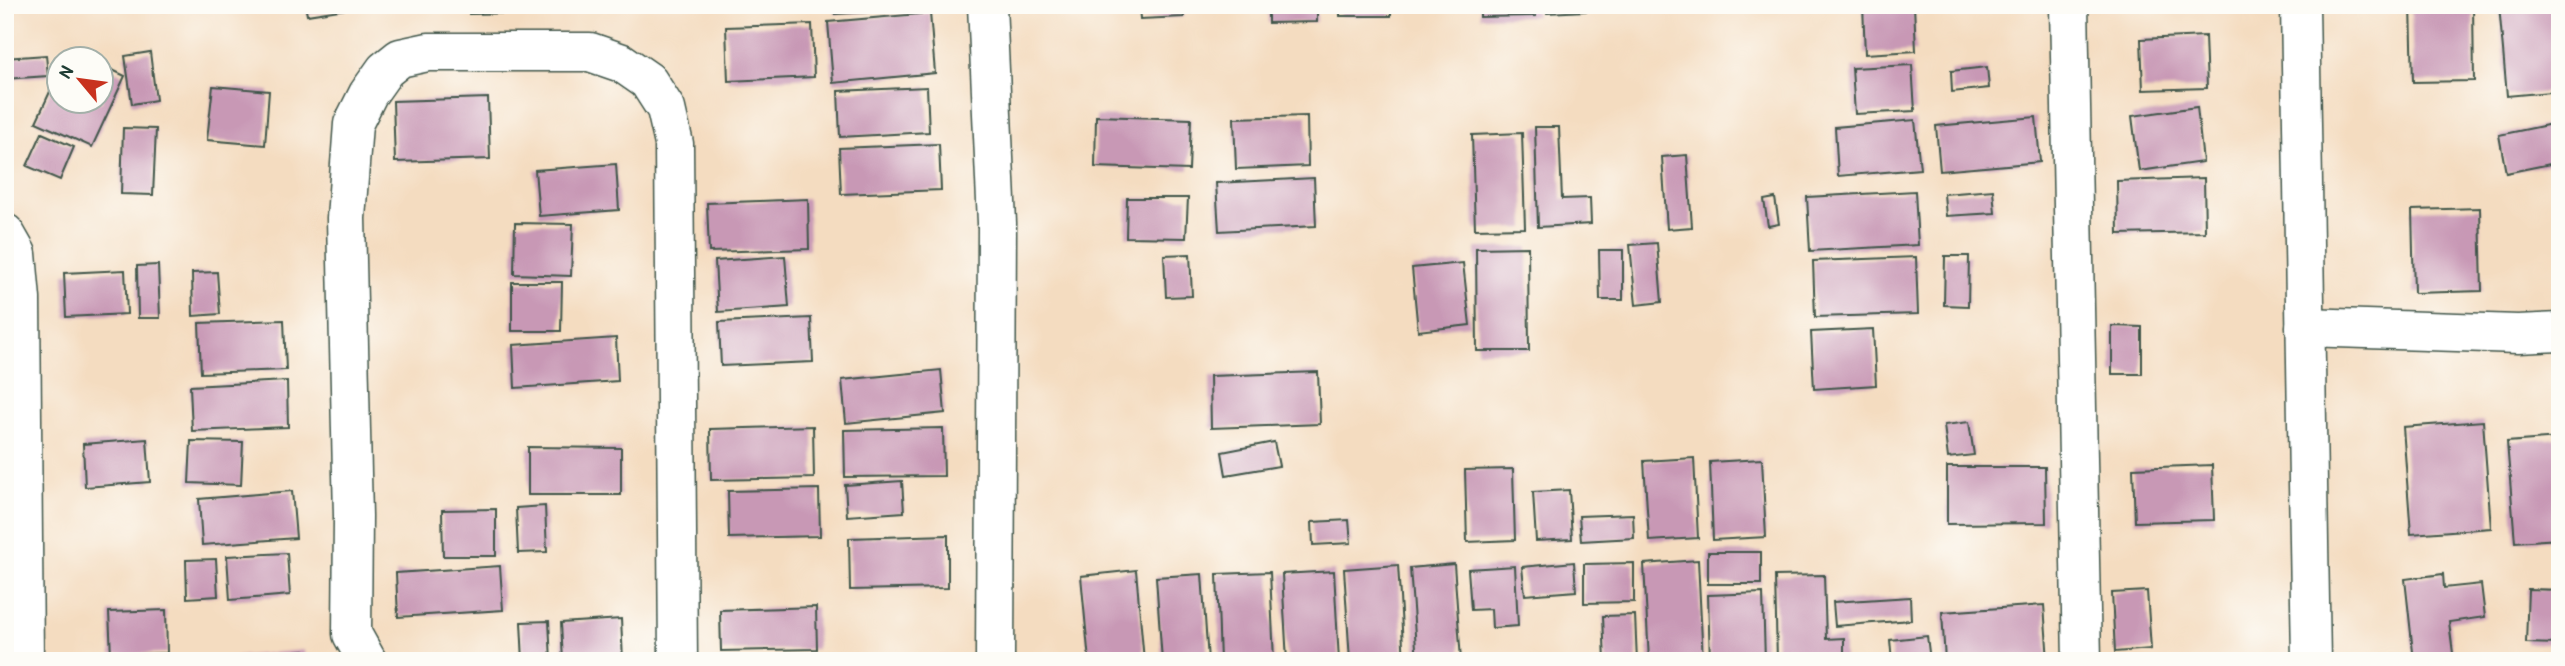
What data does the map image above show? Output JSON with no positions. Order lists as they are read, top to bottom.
{
  "north": "top left"
}
